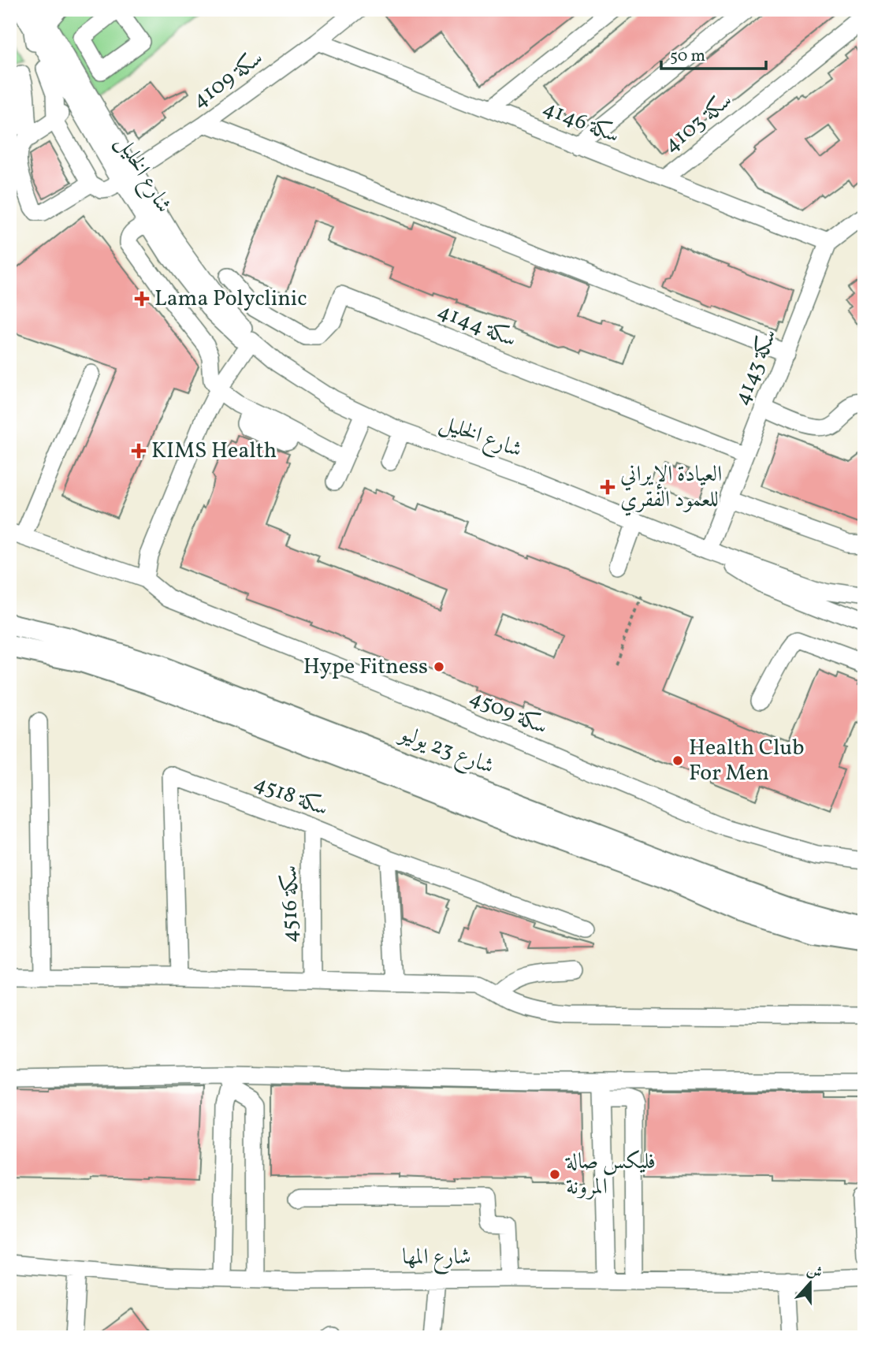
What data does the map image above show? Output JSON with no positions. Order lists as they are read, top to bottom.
{
  "streets": {
    "main road": ["شارع 23 يوليو"],
    "street": [
      "سكة 4109",
      "سكة 4146",
      "سكة 4103",
      "شارع الخليل",
      "سكة 4144",
      "سكة 4143",
      "سكة 4509",
      "سكة 4518",
      "سكة 4516",
      "شارع المها"
    ]
  },
  "crossings": [
    ["سكة 4109", "سكة 4146"],
    ["سكة 4109", "شارع الخليل"],
    ["سكة 4146", "سكة 4103"],
    ["سكة 4146", "سكة 4143"],
    ["شارع الخليل", "سكة 4143"],
    ["سكة 4144", "سكة 4143"],
    ["سكة 4518", "سكة 4516"]
  ],
  "places": {
    "health": ["Lama Polyclinic", "KIMS Health", "العيادة الإيراني للعمود الفقري"],
    "other": ["Hype Fitness", "Health Club For Men", "فليكس صالة المرونة"]
  },
  "scale_bar": "50 m",
  "north": "top"
}
